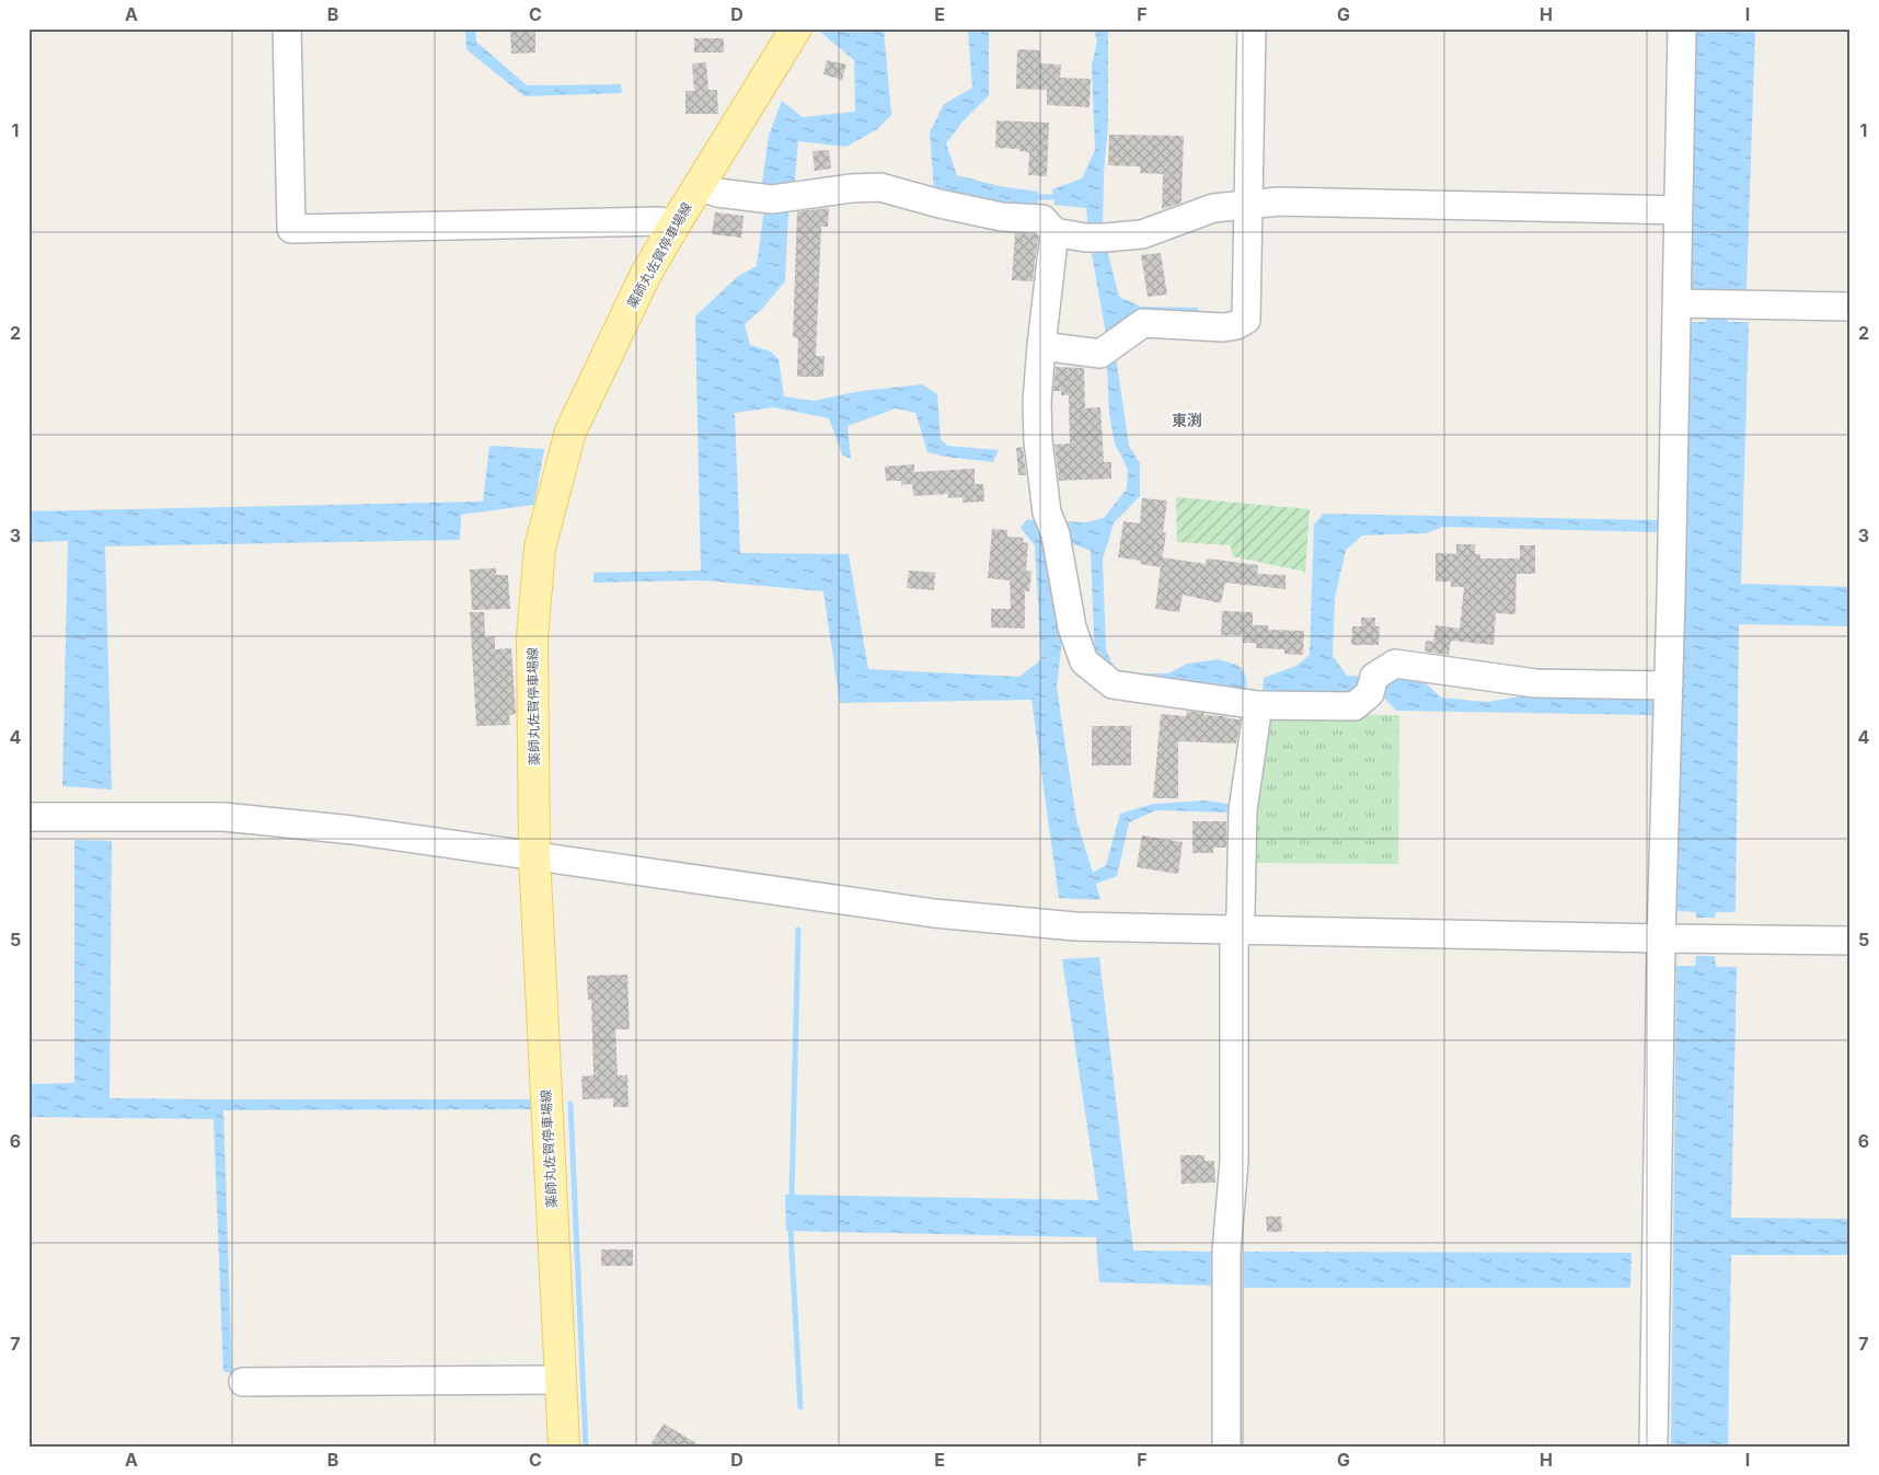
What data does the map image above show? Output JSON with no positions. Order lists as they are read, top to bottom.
{
  "streets": {
    "main road": ["薬師丸佐賀停車場線"]
  },
  "districts": ["東渕"],
  "grid": {
    "columns": [
      "A",
      "B",
      "C",
      "D",
      "E",
      "F",
      "G",
      "H",
      "I"
    ],
    "rows": [
      "1",
      "2",
      "3",
      "4",
      "5",
      "6",
      "7"
    ]
  }
}
